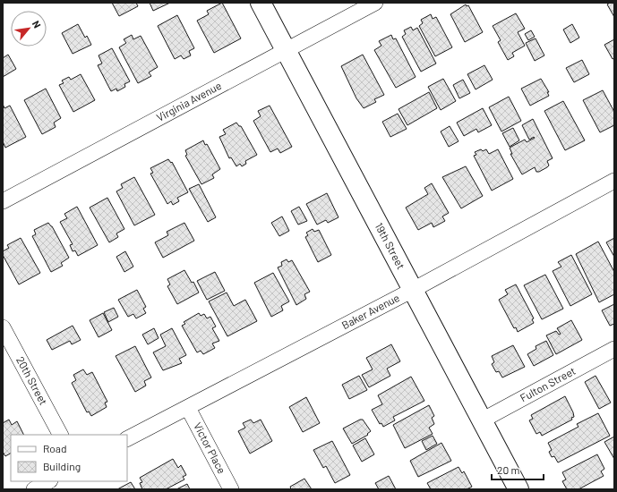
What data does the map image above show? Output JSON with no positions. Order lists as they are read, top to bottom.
{
  "streets": {
    "street": [
      "Virginia Avenue",
      "19th Street",
      "Baker Avenue",
      "20th Street",
      "Fulton Street",
      "Victor Place"
    ]
  },
  "crossings": [
    ["Virginia Avenue", "19th Street"],
    ["19th Street", "Baker Avenue"],
    ["19th Street", "Fulton Street"],
    ["Baker Avenue", "Victor Place"]
  ],
  "legend": ["Road", "Building"],
  "scale_bar": "20 m",
  "north": "top right"
}
